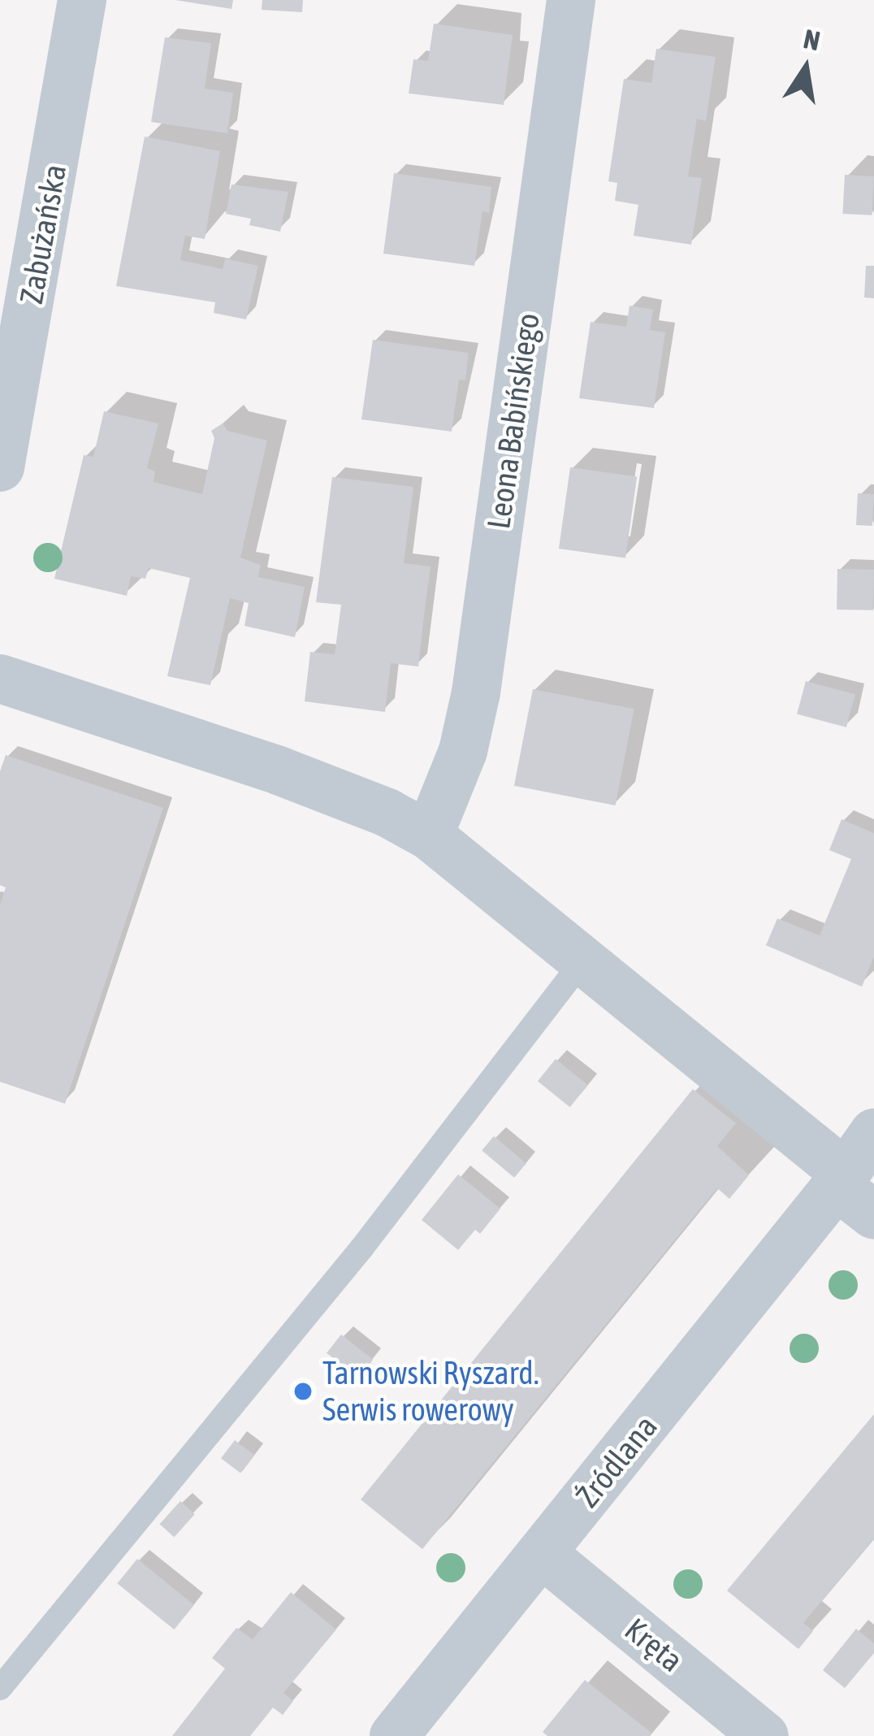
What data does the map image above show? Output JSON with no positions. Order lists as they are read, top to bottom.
{
  "streets": {
    "street": [
      "Zabużańska",
      "Leona Babińskiego",
      "Źródlana",
      "Kręta"
    ]
  },
  "crossings": [
    ["Źródlana", "Kręta"]
  ],
  "places": ["Tarnowski Ryszard. Serwis rowerowy"],
  "north": "top"
}
